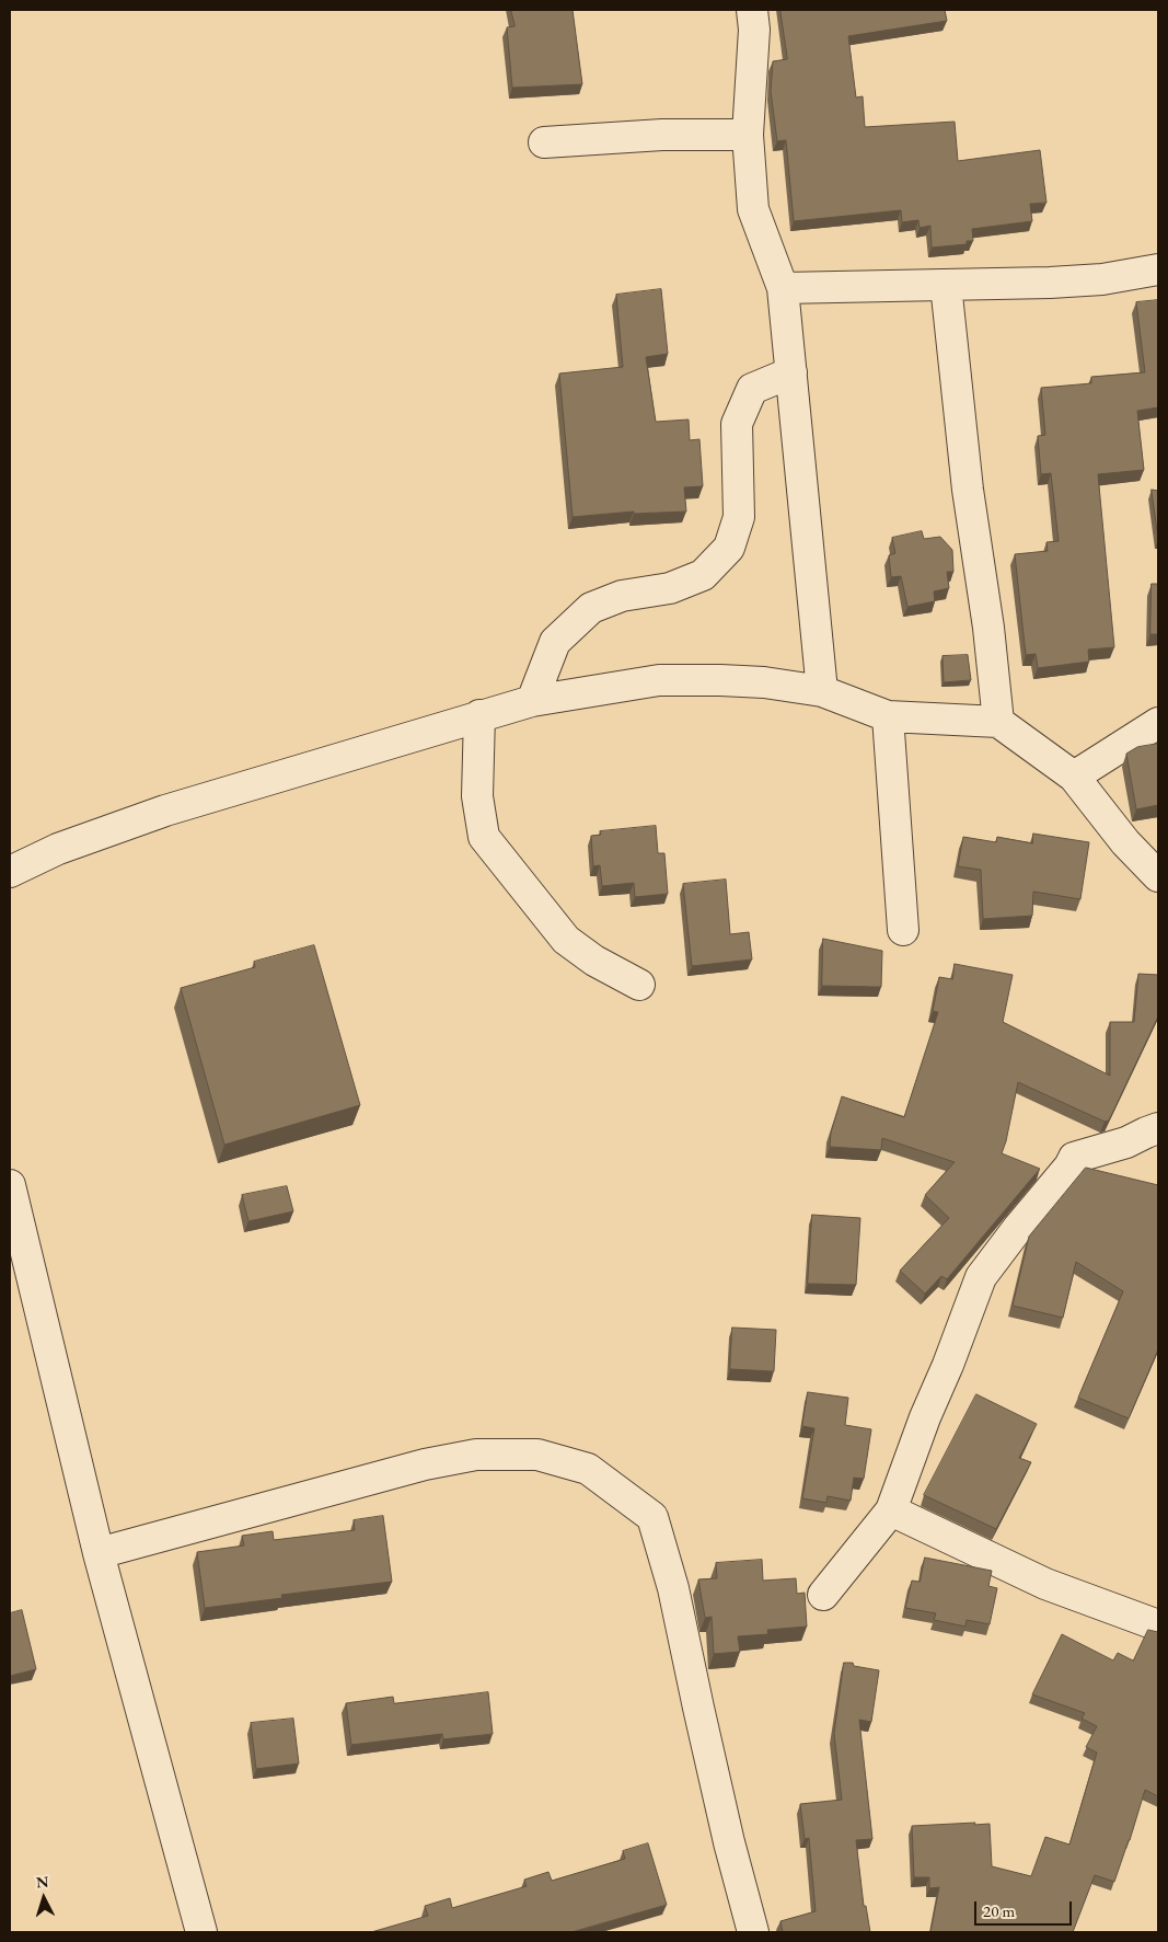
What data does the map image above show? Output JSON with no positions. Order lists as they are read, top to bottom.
{
  "scale_bar": "20 m",
  "north": "top"
}
